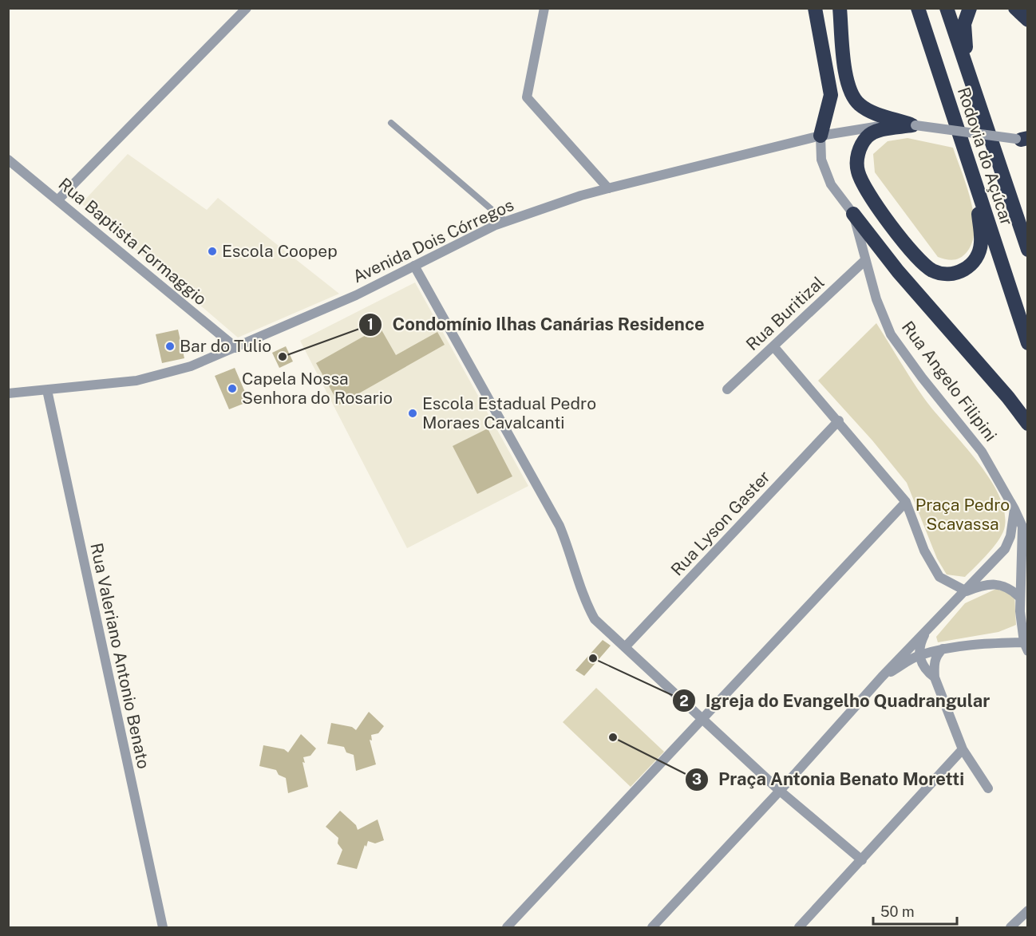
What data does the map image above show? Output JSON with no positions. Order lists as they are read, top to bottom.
{
  "streets": {
    "highway": ["Rodovia do Açúcar"],
    "street": [
      "Avenida Dois Córregos",
      "Rua Baptista Formaggio",
      "Rua Buritizal",
      "Rua Angelo Filipini",
      "Rua Lyson Gaster",
      "Rua Valeriano Antonio Benato"
    ]
  },
  "crossings": [
    ["Avenida Dois Córregos", "Rua Baptista Formaggio"],
    ["Avenida Dois Córregos", "Rua Angelo Filipini"],
    ["Avenida Dois Córregos", "Rua Valeriano Antonio Benato"],
    ["Rua Buritizal", "Rua Angelo Filipini"]
  ],
  "parks": ["Praça Pedro Scavassa"],
  "places": [
    "Escola Coopep",
    "Bar do Tulio",
    "Condomínio Ilhas Canárias Residence",
    "Capela Nossa Senhora do Rosario",
    "Escola Estadual Pedro Moraes Cavalcanti",
    "Igreja do Evangelho Quadrangular",
    "Praça Antonia Benato Moretti"
  ],
  "scale_bar": "50 m"
}
